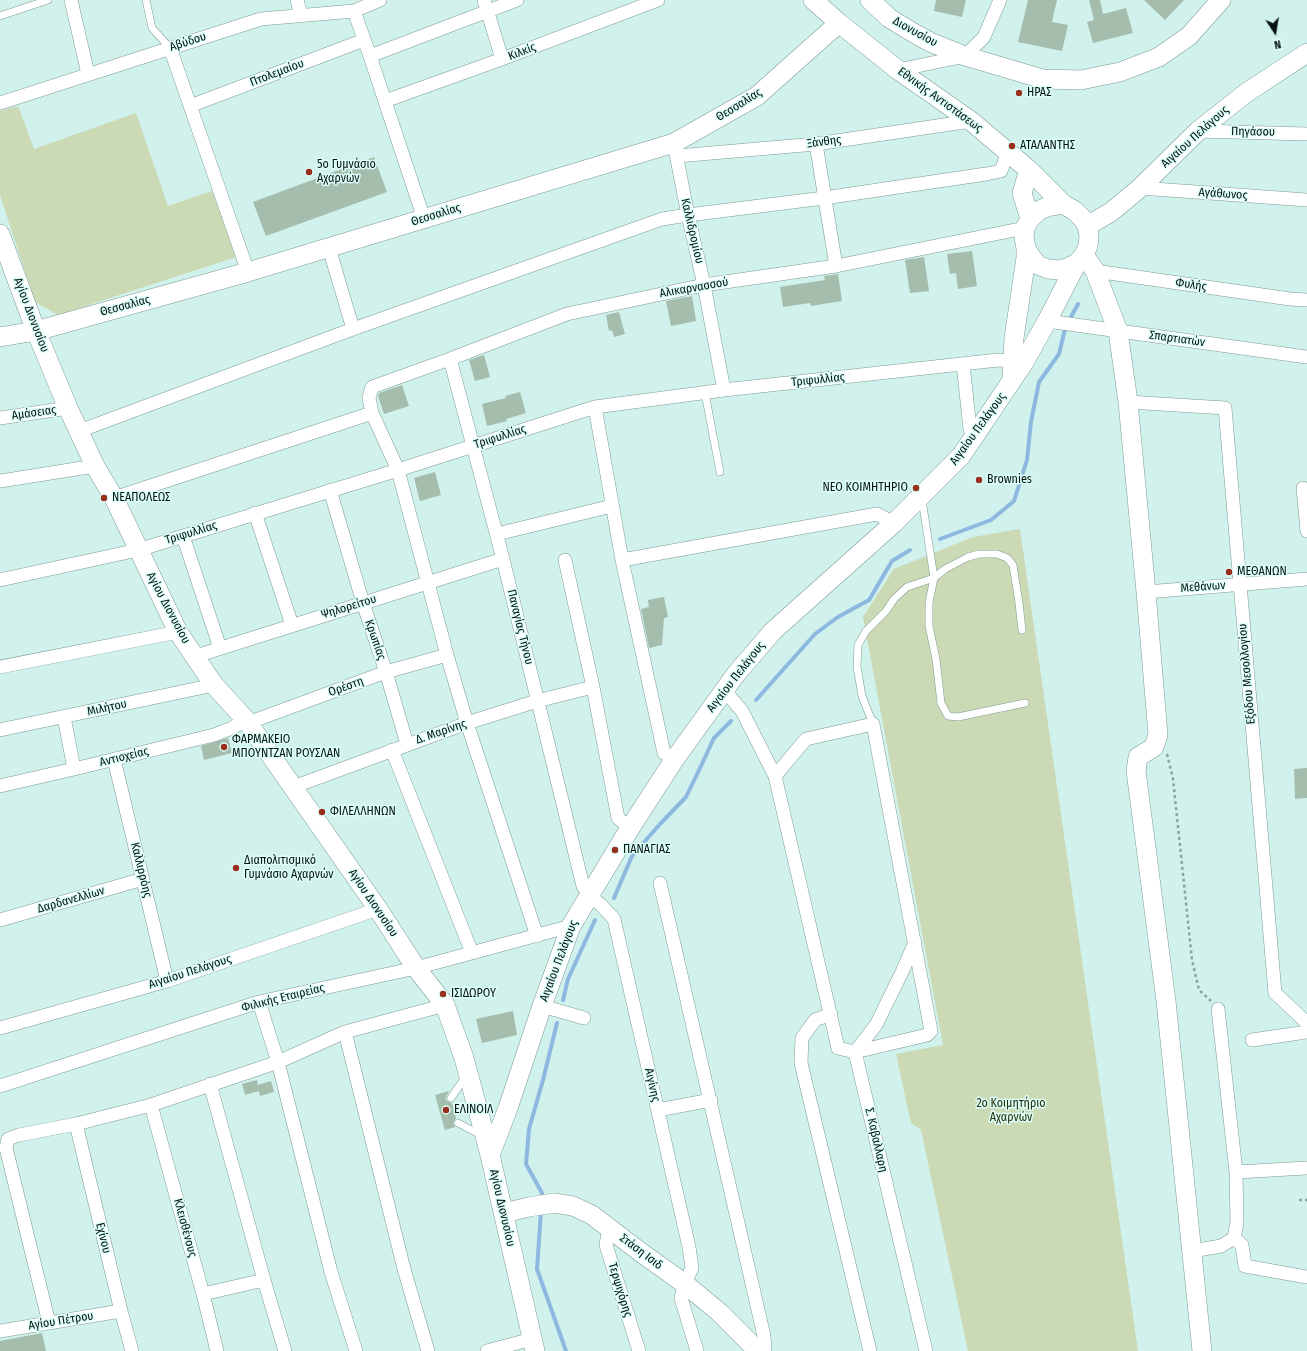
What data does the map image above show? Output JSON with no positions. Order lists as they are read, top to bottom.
{
  "streets": {
    "street": [
      "Διονυσίου",
      "Αβύδου",
      "Κιλκίς",
      "Πτολεμαίου",
      "Εθνικής Αντιστάσεως",
      "Θεσσαλίας",
      "Πηγάσου",
      "Αιγαίου Πελάγους",
      "Ξάνθης",
      "Αγάθωνος",
      "Καλλιδρομίου",
      "Φυλής",
      "Αλικαρνασσού",
      "Αγίου Διονυσίου",
      "Σπαρτιατών",
      "Τριφυλλίας",
      "Αμάσειας",
      "Μεθάνων",
      "Ψηλορείτου",
      "Παναγίας Τήνου",
      "Κρωπίας",
      "Εξόδου Μεσολλογίου",
      "Ορέστη",
      "Μιλήτου",
      "Δ. Μαρίνης",
      "Αντιοχείας",
      "Καλλιρρόης",
      "Δαρδανελλίων",
      "Φιλικής Εταιρείας",
      "Αιγίνης",
      "Σ. Καβαλλαρη",
      "Κλεισθένους",
      "Εχίνου",
      "Στάση Ισιδ",
      "Τερψιχόρης",
      "Αγίου Πέτρου"
    ]
  },
  "crossings": [
    ["Εθνικής Αντιστάσεως", "Θεσσαλίας"],
    ["Εθνικής Αντιστάσεως", "Αιγαίου Πελάγους"],
    ["Εθνικής Αντιστάσεως", "Ξάνθης"],
    ["Εθνικής Αντιστάσεως", "Αλικαρνασσού"],
    ["Θεσσαλίας", "Ξάνθης"],
    ["Θεσσαλίας", "Καλλιδρομίου"],
    ["Θεσσαλίας", "Αγίου Διονυσίου"],
    ["Πηγάσου", "Αιγαίου Πελάγους"],
    ["Αιγαίου Πελάγους", "Αγάθωνος"],
    ["Αιγαίου Πελάγους", "Αλικαρνασσού"],
    ["Αιγαίου Πελάγους", "Αγίου Διονυσίου"],
    ["Αιγαίου Πελάγους", "Σπαρτιατών"],
    ["Αιγαίου Πελάγους", "Τριφυλλίας"],
    ["Αιγαίου Πελάγους", "Παναγίας Τήνου"],
    ["Αιγαίου Πελάγους", "Καλλιρρόης"],
    ["Αιγαίου Πελάγους", "Φιλικής Εταιρείας"],
    ["Αιγαίου Πελάγους", "Αιγίνης"],
    ["Ξάνθης", "Καλλιδρομίου"],
    ["Καλλιδρομίου", "Αλικαρνασσού"],
    ["Καλλιδρομίου", "Τριφυλλίας"],
    ["Αλικαρνασσού", "Παναγίας Τήνου"],
    ["Αγίου Διονυσίου", "Τριφυλλίας"],
    ["Αγίου Διονυσίου", "Αμάσειας"],
    ["Αγίου Διονυσίου", "Ψηλορείτου"],
    ["Αγίου Διονυσίου", "Ορέστη"],
    ["Αγίου Διονυσίου", "Μιλήτου"],
    ["Αγίου Διονυσίου", "Δ. Μαρίνης"],
    ["Αγίου Διονυσίου", "Αντιοχείας"],
    ["Αγίου Διονυσίου", "Φιλικής Εταιρείας"],
    ["Αγίου Διονυσίου", "Στάση Ισιδ"],
    ["Τριφυλλίας", "Παναγίας Τήνου"],
    ["Τριφυλλίας", "Κρωπίας"],
    ["Μεθάνων", "Εξόδου Μεσολλογίου"],
    ["Ψηλορείτου", "Παναγίας Τήνου"],
    ["Ψηλορείτου", "Κρωπίας"],
    ["Παναγίας Τήνου", "Δ. Μαρίνης"],
    ["Παναγίας Τήνου", "Αιγίνης"],
    ["Κρωπίας", "Ορέστη"],
    ["Κρωπίας", "Δ. Μαρίνης"],
    ["Ορέστη", "Αντιοχείας"],
    ["Αντιοχείας", "Καλλιρρόης"],
    ["Καλλιρρόης", "Δαρδανελλίων"],
    ["Αιγίνης", "Στάση Ισιδ"],
    ["Εχίνου", "Αγίου Πέτρου"],
    ["Στάση Ισιδ", "Τερψιχόρης"]
  ],
  "parks": ["2ο Κοιμητήριο Αχαρνών"],
  "places": [
    "ΗΡΑΣ",
    "ΑΤΑΛΑΝΤΗΣ",
    "5ο Γυμνάσιο Αχαρνών",
    "Brownies",
    "ΝΕΟ ΚΟΙΜΗΤΗΡΙΟ",
    "ΝΕΑΠΟΛΕΩΣ",
    "ΜΕΘΑΝΩΝ",
    "ΦΑΡΜΑΚΕΙΟ ΜΠΟΥΝΤΖΑΝ ΡΟΥΣΛΑΝ",
    "ΦΙΛΕΛΛΗΝΩΝ",
    "ΠΑΝΑΓΙΑΣ",
    "Διαπολιτισμικό Γυμνάσιο Αχαρνών",
    "ΙΣΙΔΩΡΟΥ",
    "ΕΛΙΝΟΙΛ"
  ],
  "north": "bottom"
}
